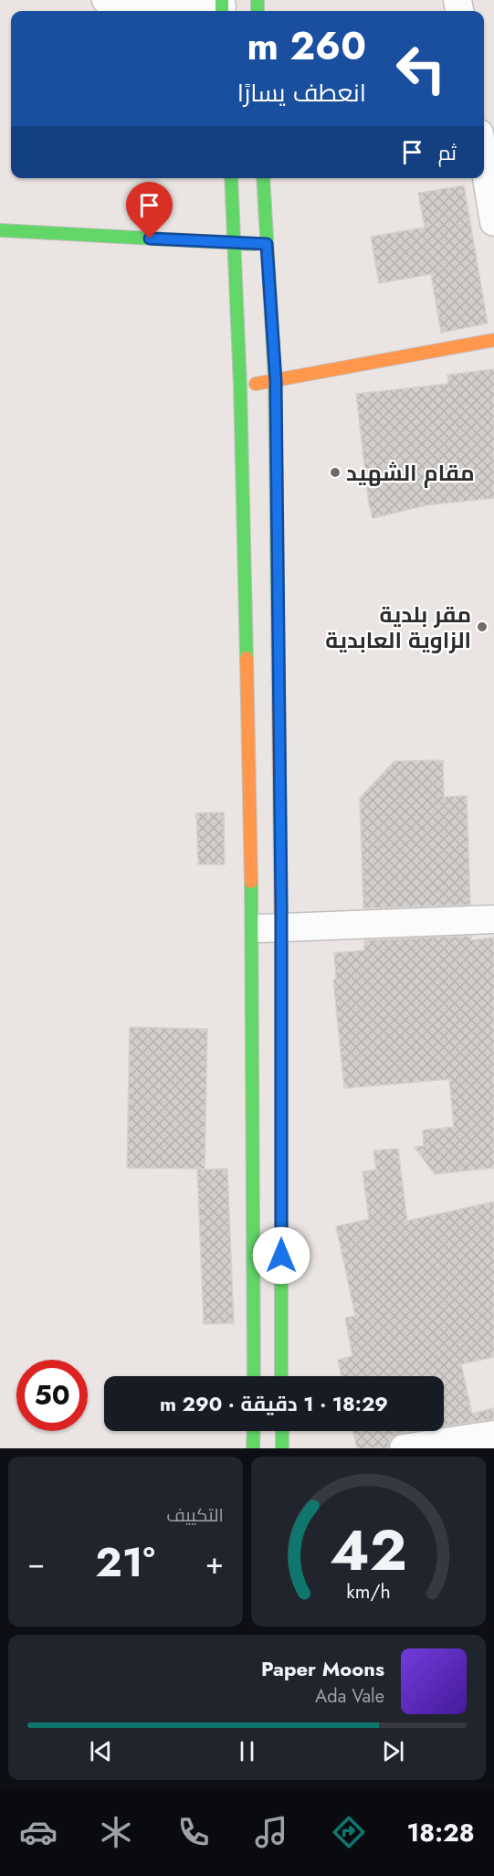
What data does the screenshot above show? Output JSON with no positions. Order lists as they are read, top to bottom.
{
  "places": ["مقام الشهيد", "مقر بلدية الزاوية العابدية"],
  "page": {
    "turn": ["260 m", "انعطف يسارًا"],
    "then": "ثم",
    "limit": "50",
    "trip": "18:29 · 1 دقيقة · 290 m",
    "tile": "التكييف",
    "heat": ["−", "21°", "+"],
    "song": ["Paper Moons", "Ada Vale"],
    "tabs": "18:28",
    "gauge": ["42", "km/h"]
  }
}
